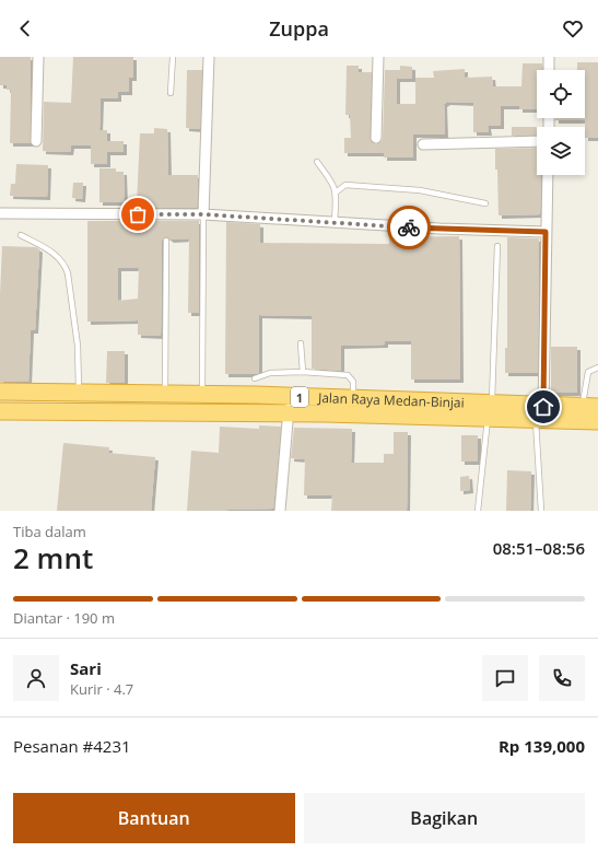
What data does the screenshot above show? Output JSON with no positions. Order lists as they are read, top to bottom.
{
  "streets": {
    "highway": ["1", "Jalan Raya Medan-Binjai"]
  },
  "page": {
    "header": "Zuppa",
    "heading": ["2 mnt", "Tiba dalam", "08:51–08:56"],
    "panel": [
      "Sari",
      "Kurir · 4.7",
      "Pesanan #4231",
      "Rp 139,000"
    ],
    "bar": "Diantar · 190 m",
    "buttons": ["Bantuan", "Bagikan"]
  }
}
